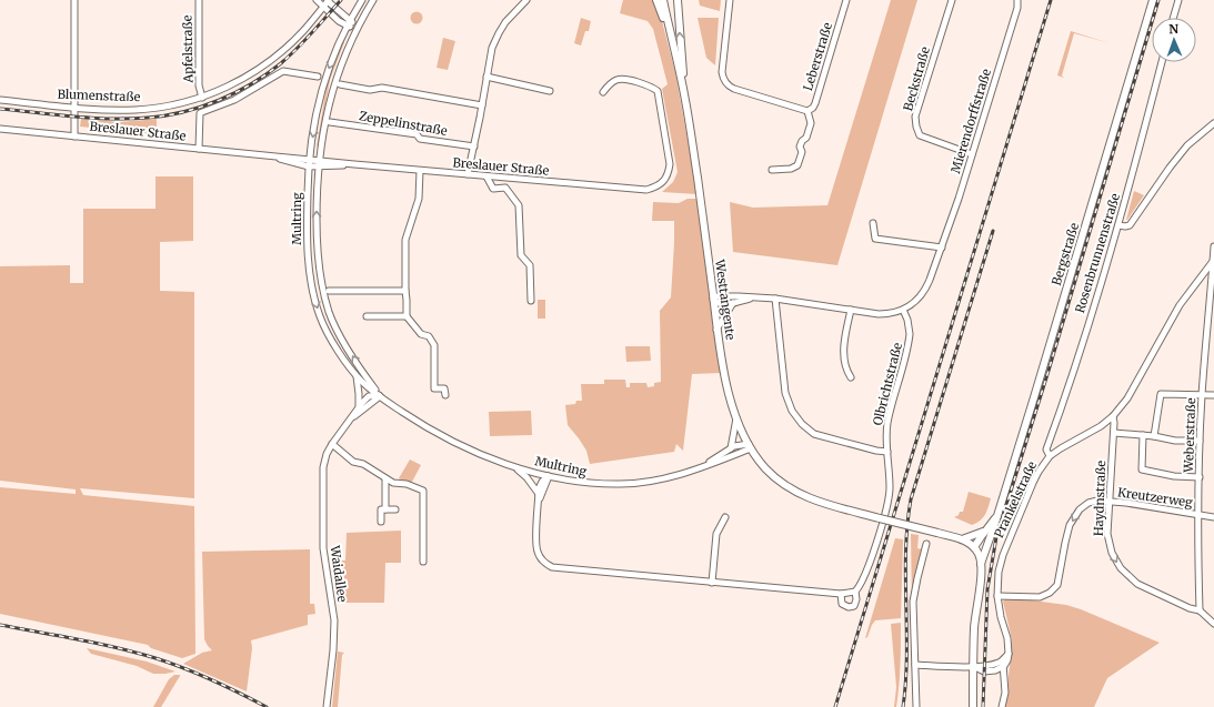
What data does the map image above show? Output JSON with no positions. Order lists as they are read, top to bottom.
{
  "streets": {
    "main road": ["Bergstraße", "Westtangente"],
    "street": [
      "Apfelstraße",
      "Leberstraße",
      "Beckstraße",
      "Blumenstraße",
      "Mierendorffstraße",
      "Zeppelinstraße",
      "Breslauer Straße",
      "Multring",
      "Rosenbrunnenstraße",
      "Olbrichtstraße",
      "Weberstraße",
      "Kreutzerweg",
      "Haydnstraße",
      "Prankelstraße",
      "Waidallee"
    ]
  },
  "crossings": [
    ["Apfelstraße", "Blumenstraße"],
    ["Beckstraße", "Mierendorffstraße"],
    ["Mierendorffstraße", "Westtangente"],
    ["Mierendorffstraße", "Olbrichtstraße"],
    ["Breslauer Straße", "Multring"],
    ["Multring", "Westtangente"],
    ["Multring", "Waidallee"],
    ["Rosenbrunnenstraße", "Prankelstraße"],
    ["Weberstraße", "Kreutzerweg"],
    ["Weberstraße", "Haydnstraße"],
    ["Weberstraße", "Prankelstraße"],
    ["Kreutzerweg", "Haydnstraße"],
    ["Kreutzerweg", "Prankelstraße"],
    ["Haydnstraße", "Prankelstraße"]
  ],
  "one_way": ["Kreutzerweg", "Haydnstraße"],
  "north": "top"
}
